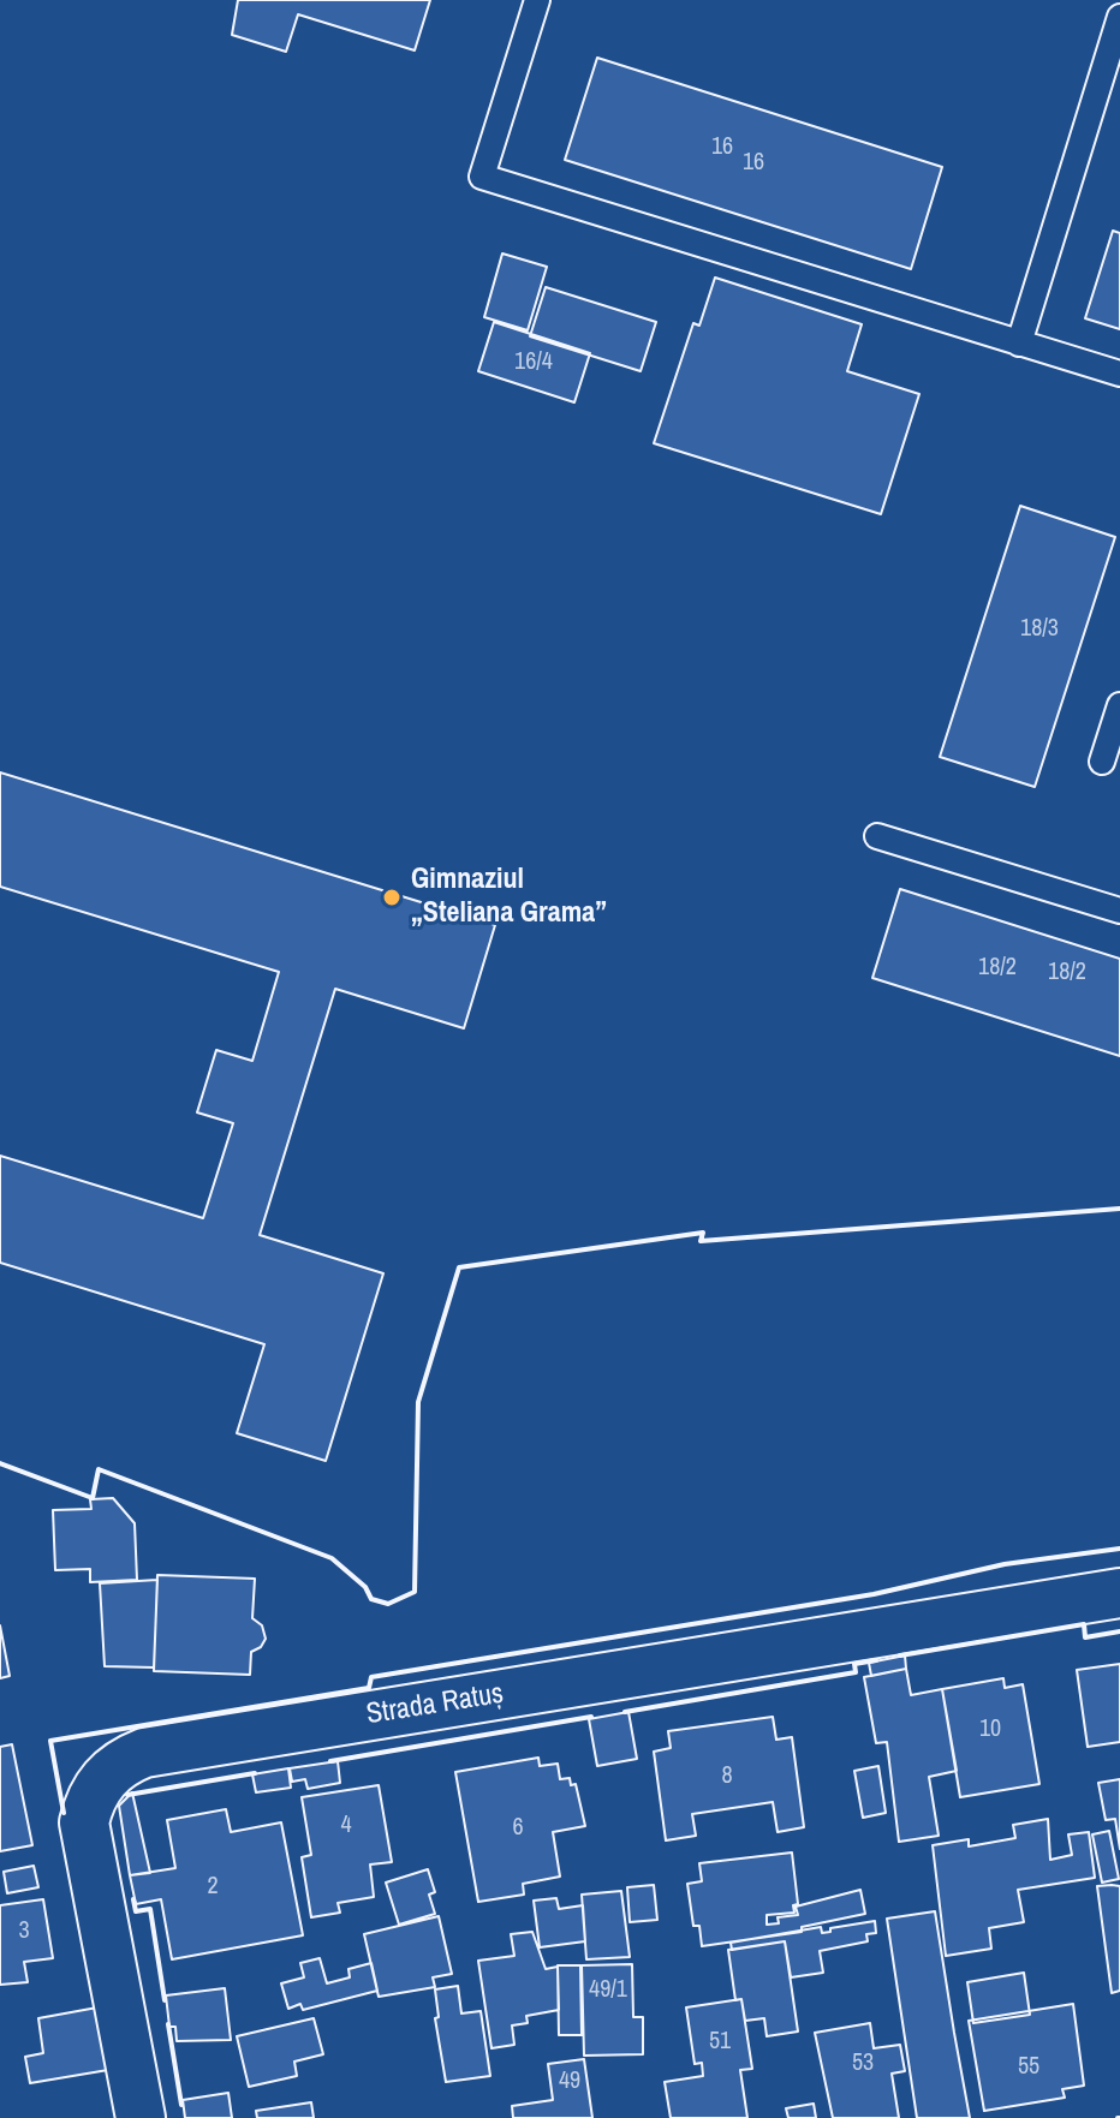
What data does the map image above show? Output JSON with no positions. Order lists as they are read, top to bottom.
{
  "streets": {
    "street": ["Strada Ratuș"]
  },
  "places": ["Gimnaziul „Steliana Grama”"],
  "house_numbers": [
    "16",
    "16",
    "16/4",
    "18/3",
    "18/2",
    "18/2",
    "10",
    "8",
    "4",
    "6",
    "2",
    "3",
    "49/1",
    "51",
    "53",
    "55",
    "49"
  ]
}
